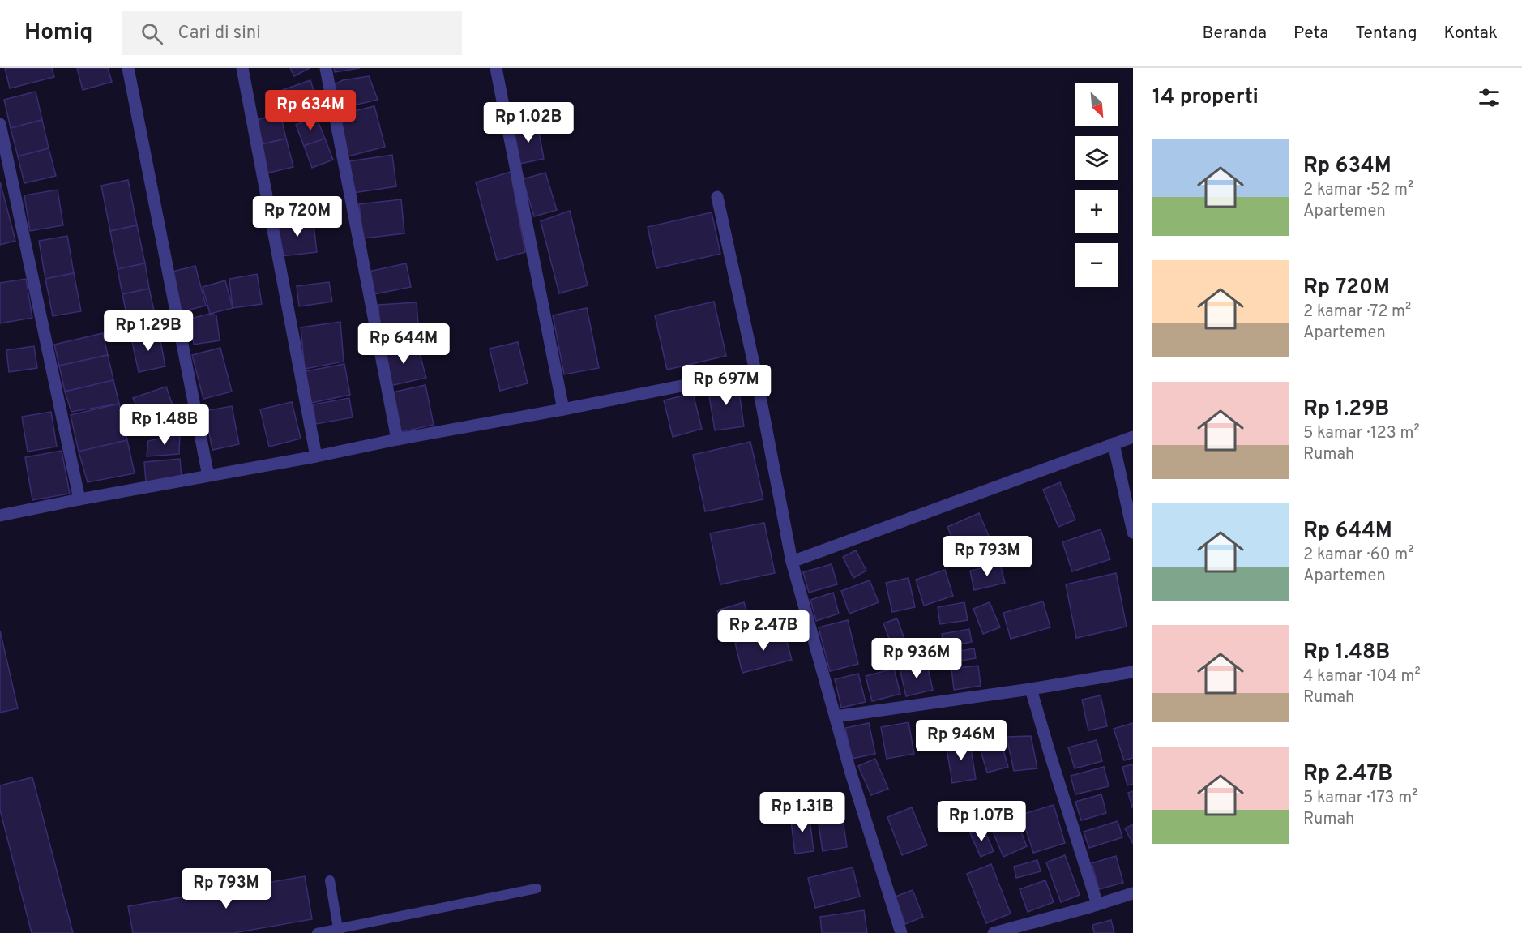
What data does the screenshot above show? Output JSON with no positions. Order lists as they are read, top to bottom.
{
  "north": "bottom right",
  "page": {
    "header": "Homiq",
    "search": "Cari di sini",
    "nav": [
      "Beranda",
      "Peta",
      "Tentang",
      "Kontak"
    ],
    "heading": "14 properti",
    "map_buttons": ["+", "−"],
    "price": [
      "Rp 634M",
      "Rp 1.02B",
      "Rp 720M",
      "Rp 1.29B",
      "Rp 644M",
      "Rp 697M",
      "Rp 1.48B",
      "Rp 793M",
      "Rp 2.47B",
      "Rp 936M",
      "Rp 946M",
      "Rp 1.31B",
      "Rp 1.07B",
      "Rp 793M"
    ],
    "list": [
      {
        "name": "Rp 634M",
        "note": "2 kamar · 52 m² · Apartemen"
      },
      {
        "name": "Rp 720M",
        "note": "2 kamar · 72 m² · Apartemen"
      },
      {
        "name": "Rp 1.29B",
        "note": "5 kamar · 123 m² · Rumah"
      },
      {
        "name": "Rp 644M",
        "note": "2 kamar · 60 m² · Apartemen"
      },
      {
        "name": "Rp 1.48B",
        "note": "4 kamar · 104 m² · Rumah"
      },
      {
        "name": "Rp 2.47B",
        "note": "5 kamar · 173 m² · Rumah"
      }
    ]
  }
}
